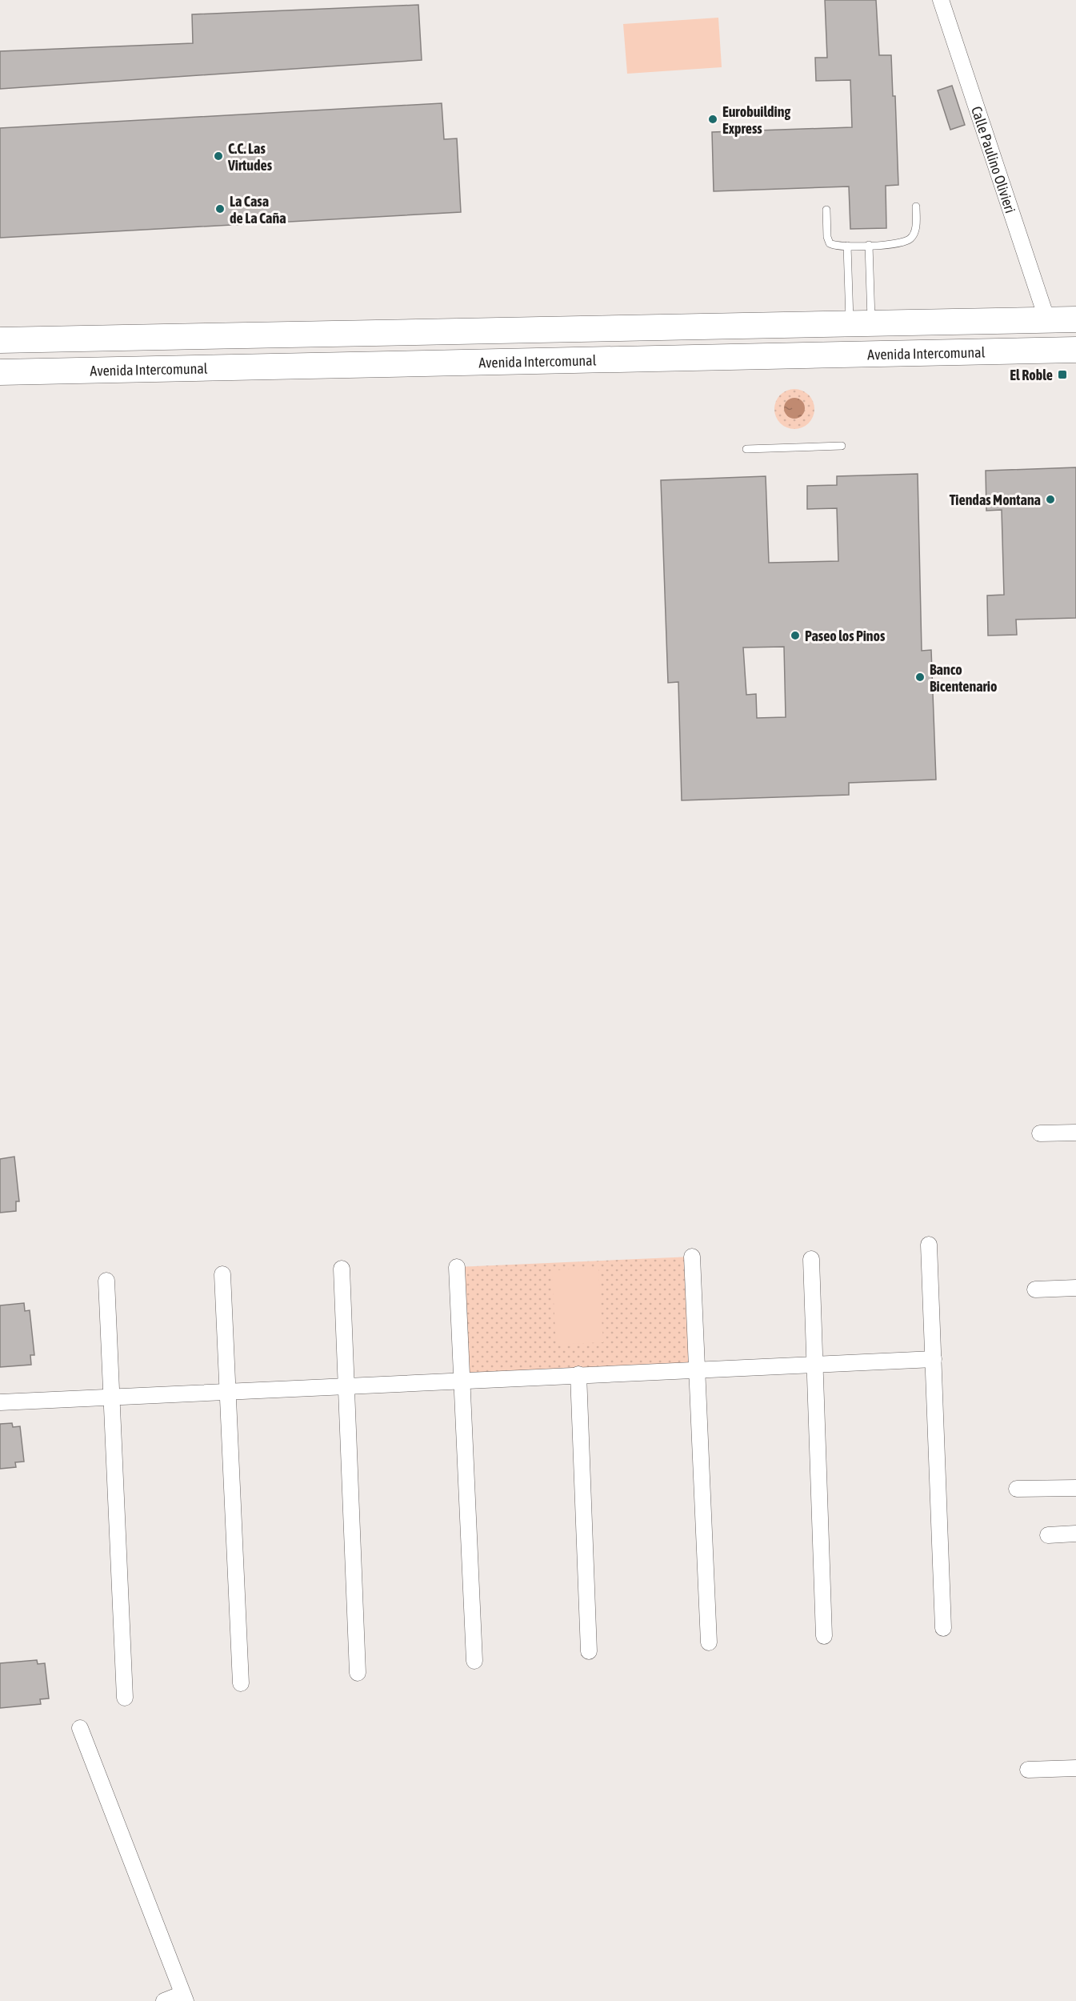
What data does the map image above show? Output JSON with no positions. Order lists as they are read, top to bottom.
{
  "streets": {
    "main road": ["Avenida Intercomunal"],
    "street": ["Calle Paulino Olivieri"]
  },
  "places": {
    "other": [
      "Eurobuilding Express",
      "C.C. Las Virtudes",
      "La Casa de La Caña",
      "Tiendas Montana",
      "Paseo los Pinos",
      "Banco Bicentenario"
    ],
    "transit": ["El Roble"]
  }
}
